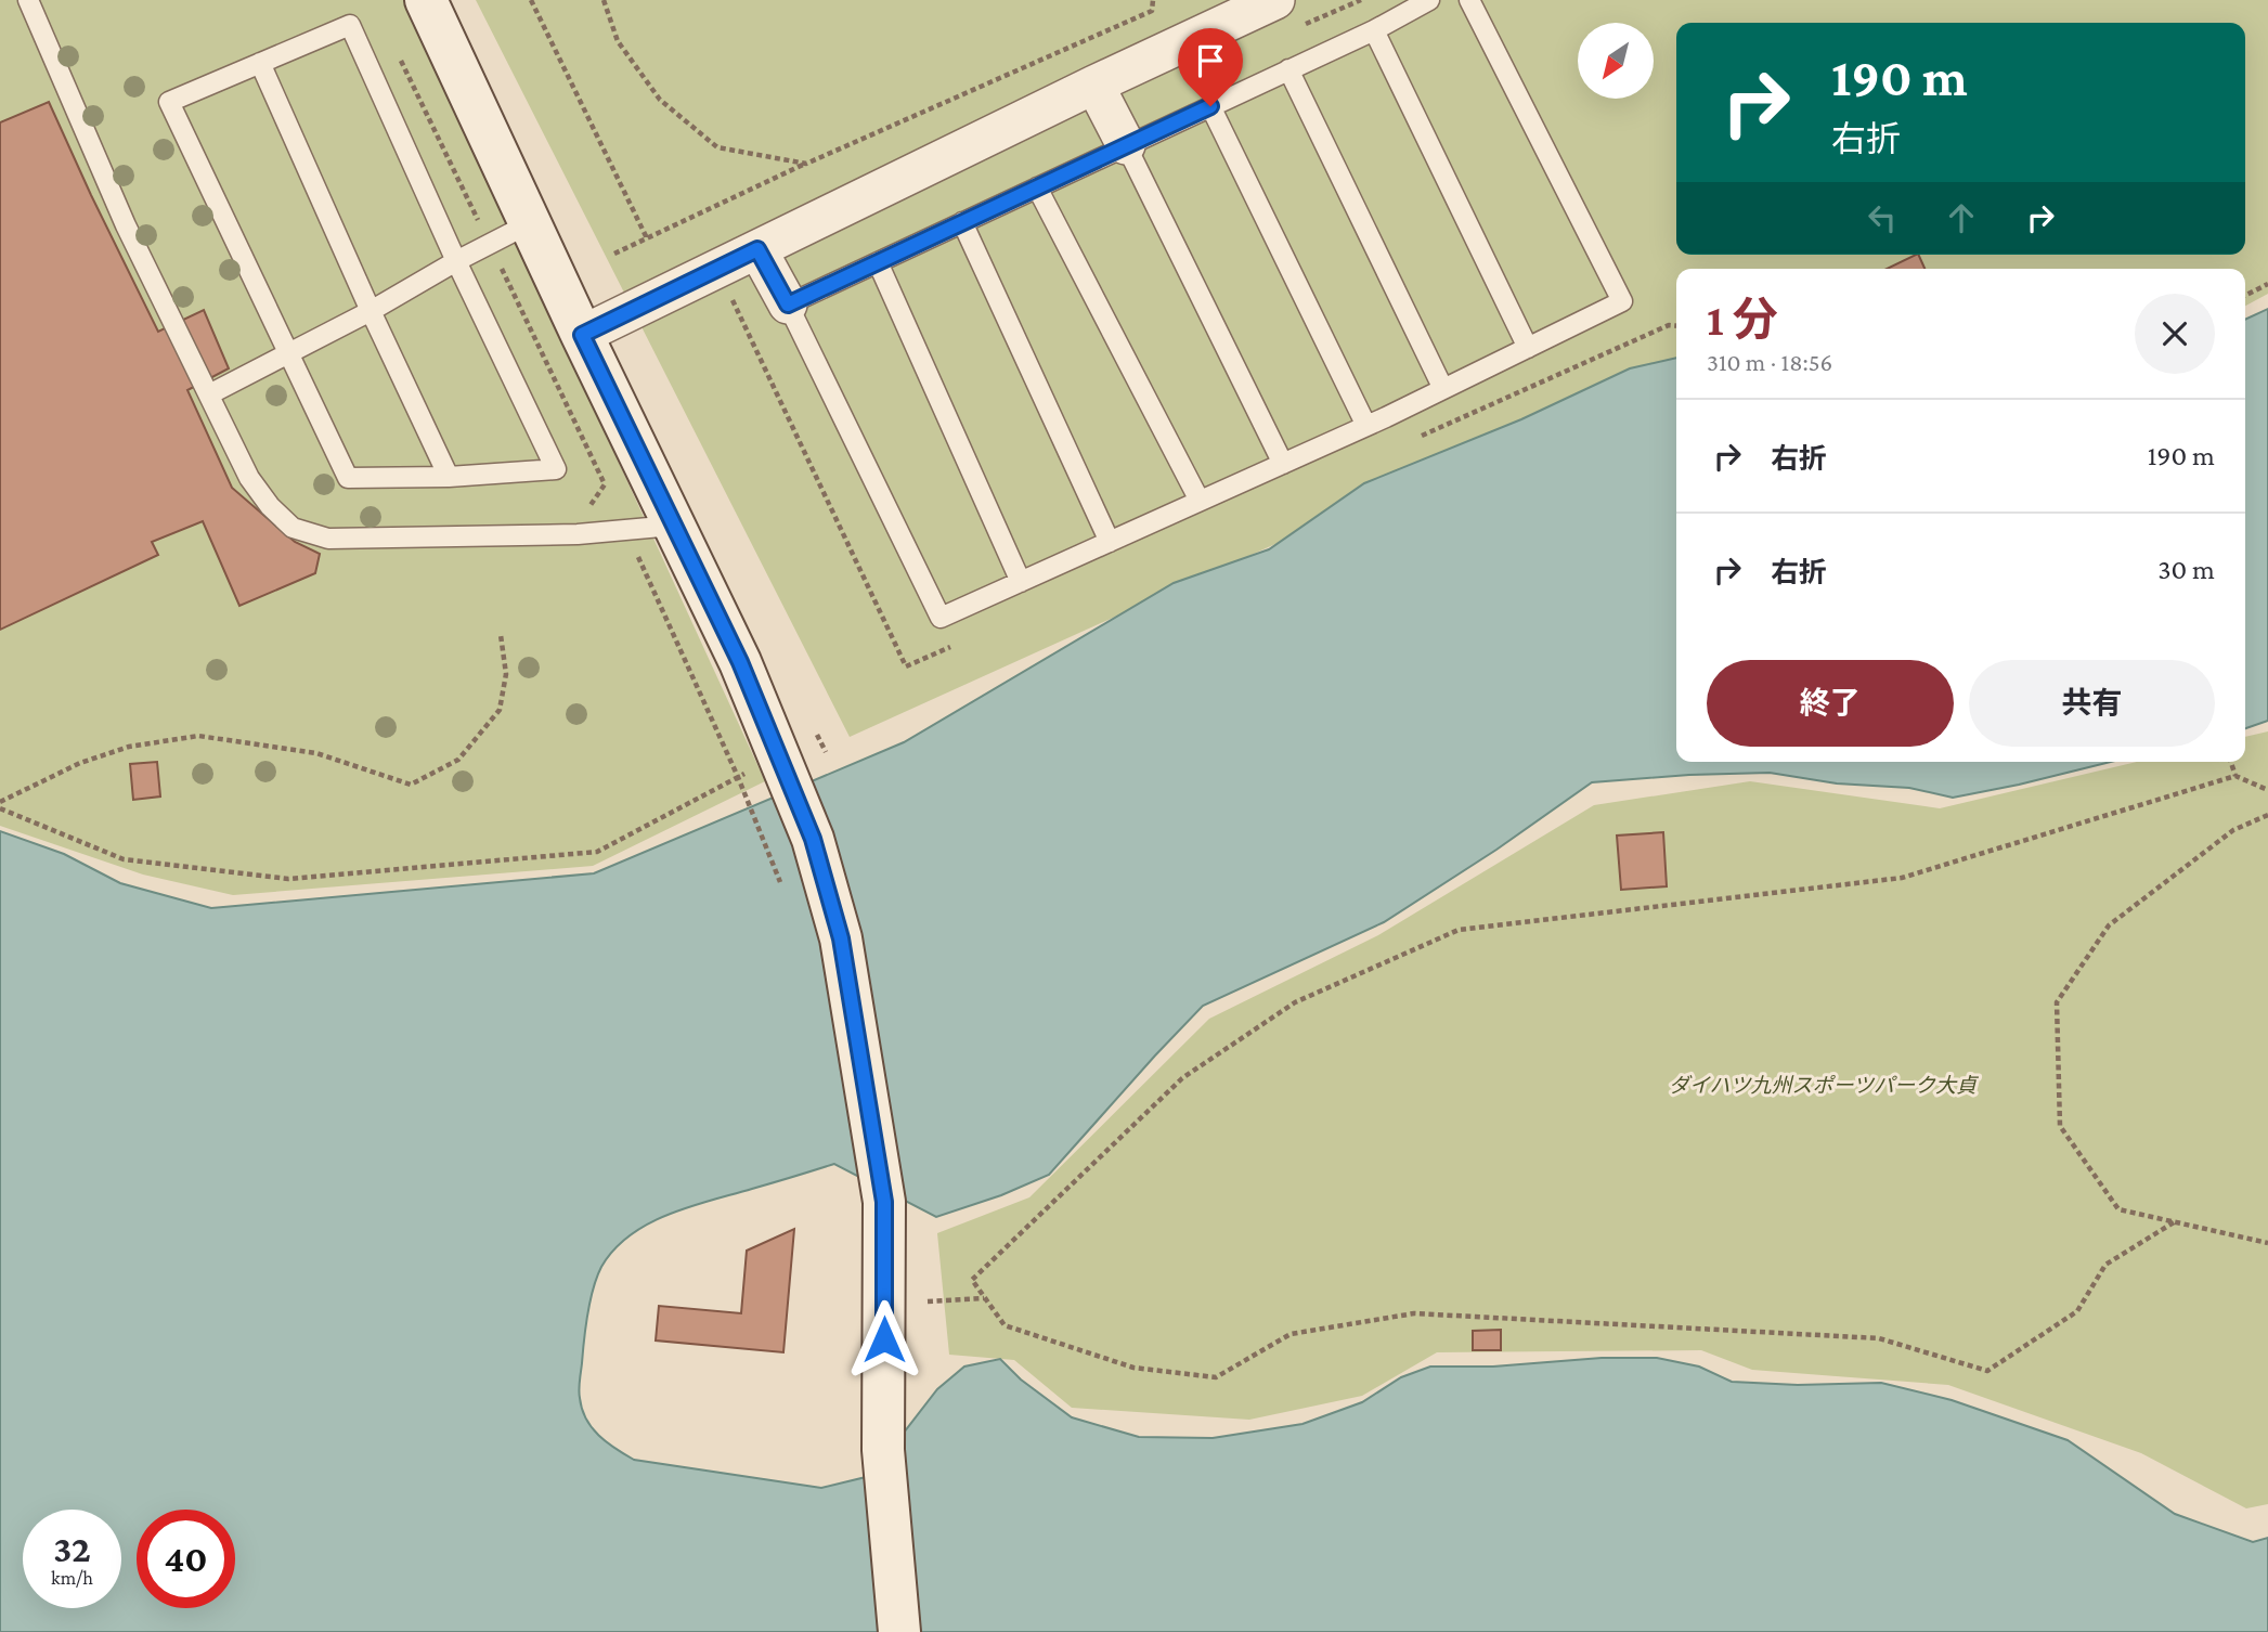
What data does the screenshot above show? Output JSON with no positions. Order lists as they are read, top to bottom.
{
  "parks": ["ダイハツ九州スポーツパーク大貞"],
  "north": "bottom left",
  "page": {
    "turn": ["190 m", "右折"],
    "heading": ["1 分", "310 m · 18:56"],
    "list": [
      {
        "name": "右折",
        "value": "190 m"
      },
      {
        "name": "右折",
        "value": "30 m"
      }
    ],
    "buttons": ["終了", "共有"],
    "speed": "32 km/h",
    "limit": "40"
  }
}
